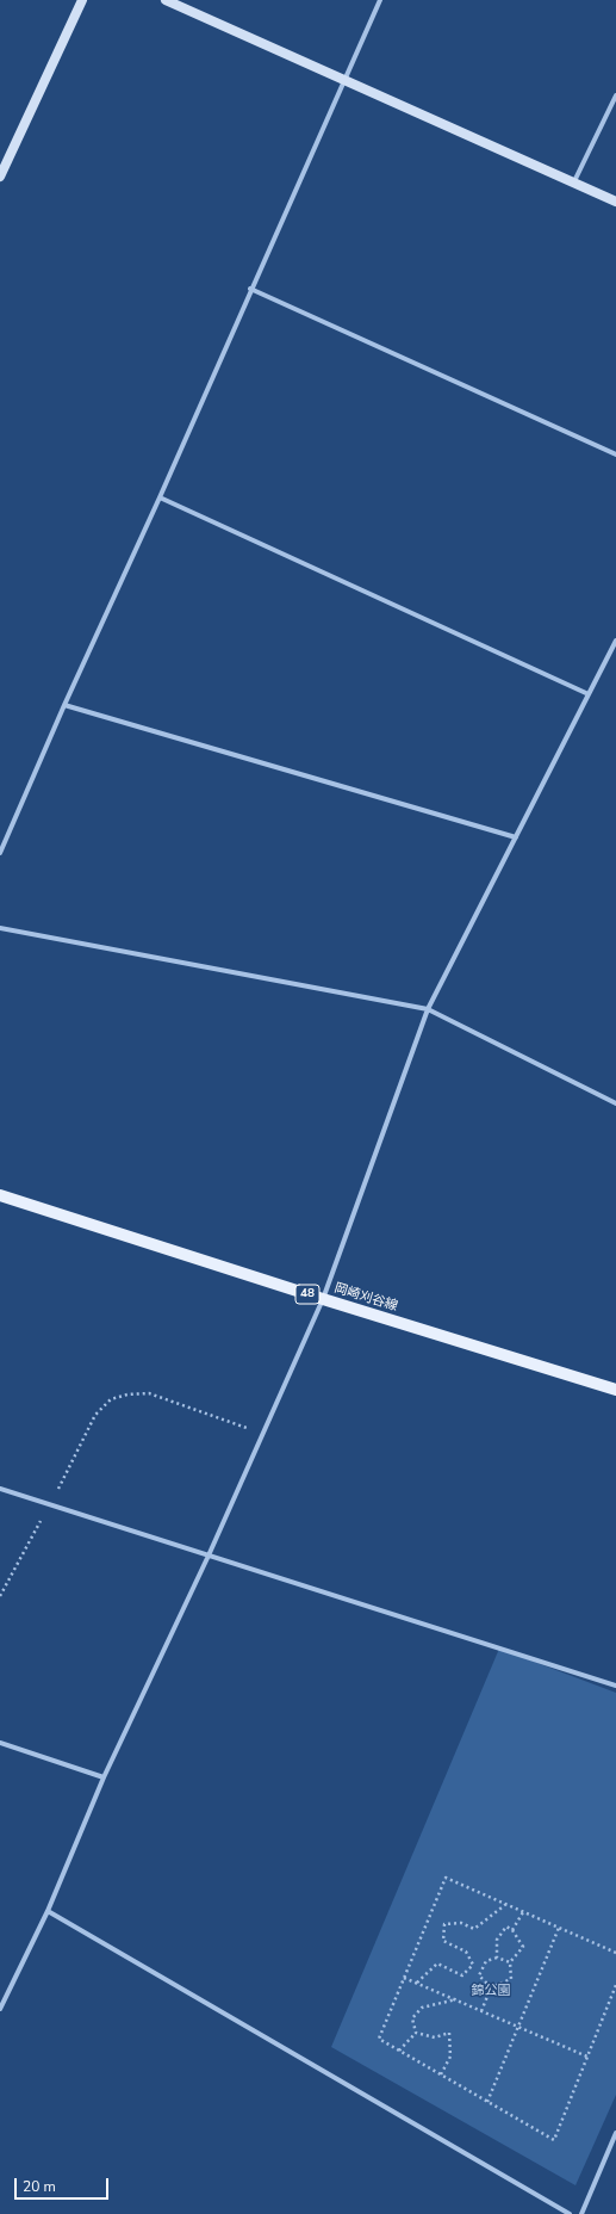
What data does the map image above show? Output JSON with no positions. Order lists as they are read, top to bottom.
{
  "streets": {
    "main road": ["48", "岡崎刈谷線"]
  },
  "parks": ["錦公園"],
  "scale_bar": "20 m"
}
